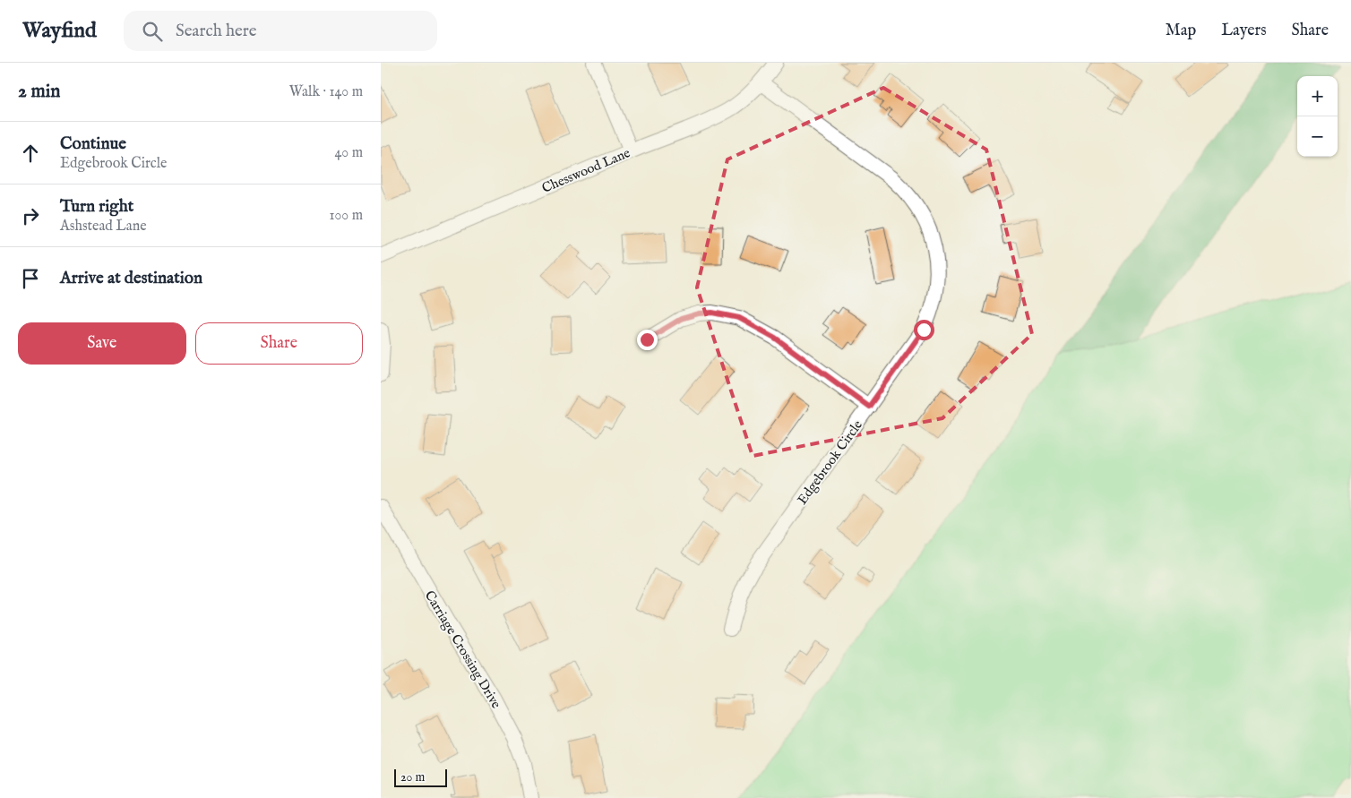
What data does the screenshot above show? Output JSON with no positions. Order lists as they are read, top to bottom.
{
  "streets": {
    "street": ["Chesswood Lane", "Edgebrook Circle", "Carriage Crossing Drive"]
  },
  "crossings": [
    ["Chesswood Lane", "Edgebrook Circle"]
  ],
  "scale_bar": "20 m",
  "page": {
    "header": "Wayfind",
    "search": "Search here",
    "nav": ["Map", "Layers", "Share"],
    "heading": ["2 min", "Walk · 140 m"],
    "map_buttons": ["+", "−"],
    "list": [
      ["Continue", "Edgebrook Circle", "40 m"],
      ["Turn right", "Ashstead Lane", "100 m"],
      "Arrive at destination"
    ],
    "buttons": ["Save", "Share"],
    "scale": "20 m"
  }
}
